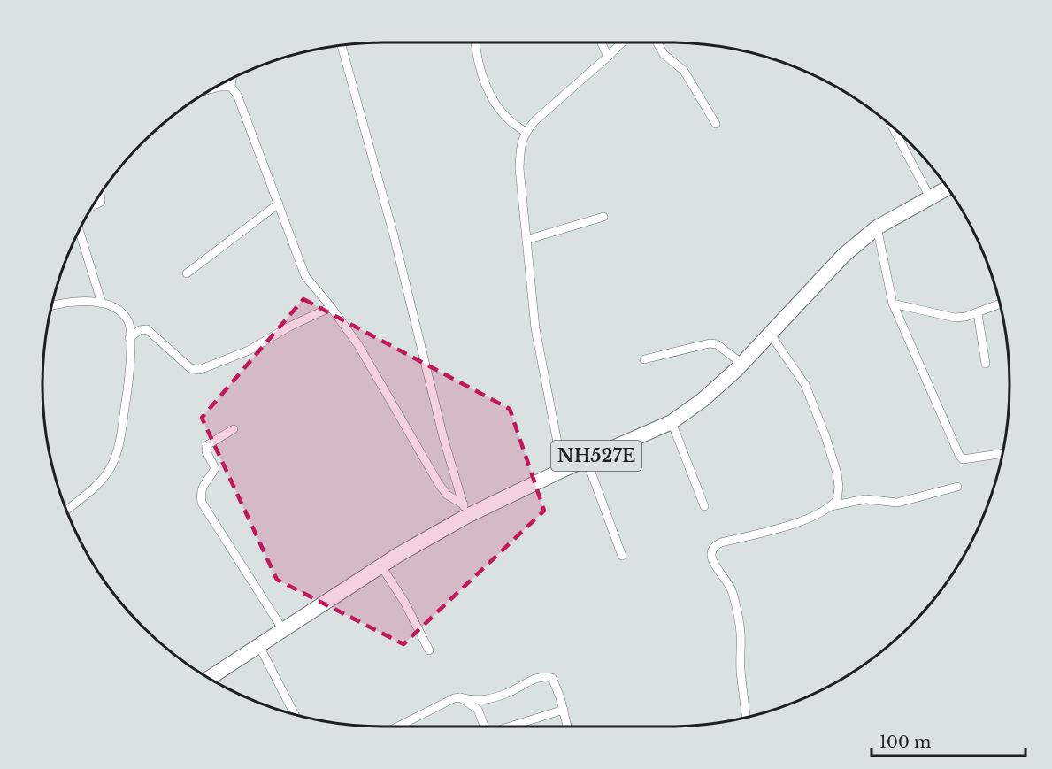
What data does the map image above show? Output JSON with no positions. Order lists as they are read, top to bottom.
{
  "streets": {
    "highway": ["NH527E"]
  },
  "scale_bar": "100 m"
}
